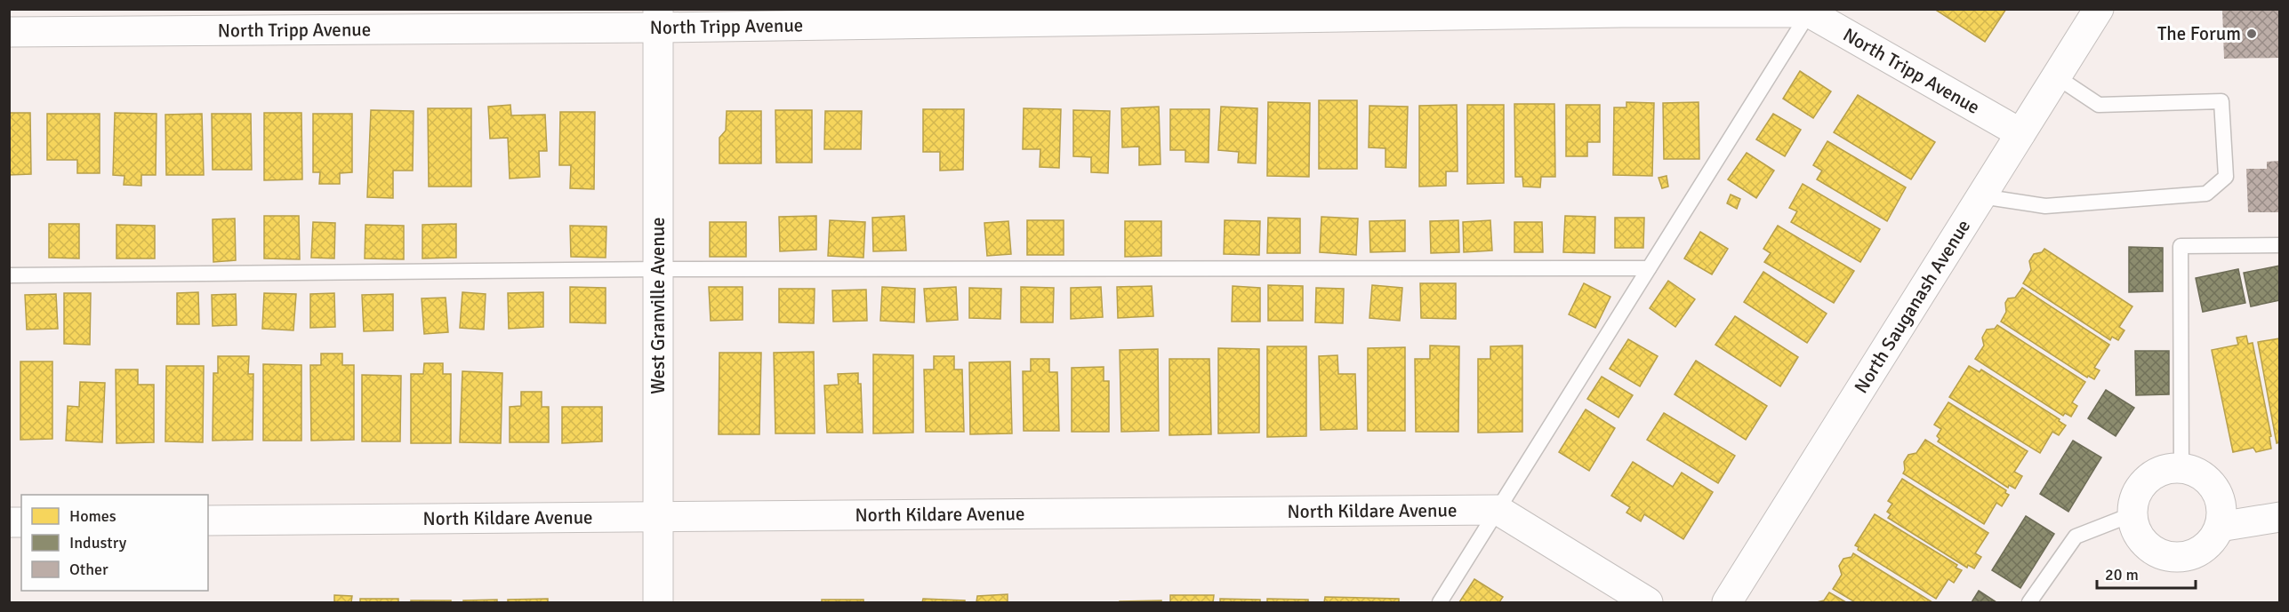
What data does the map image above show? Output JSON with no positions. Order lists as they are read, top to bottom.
{
  "streets": {
    "street": [
      "North Tripp Avenue",
      "West Granville Avenue",
      "North Sauganash Avenue",
      "North Kildare Avenue"
    ]
  },
  "crossings": [
    ["North Tripp Avenue", "West Granville Avenue"],
    ["North Tripp Avenue", "North Sauganash Avenue"],
    ["West Granville Avenue", "North Kildare Avenue"]
  ],
  "places": ["The Forum"],
  "legend": ["Homes", "Industry", "Other"],
  "scale_bar": "20 m"
}
